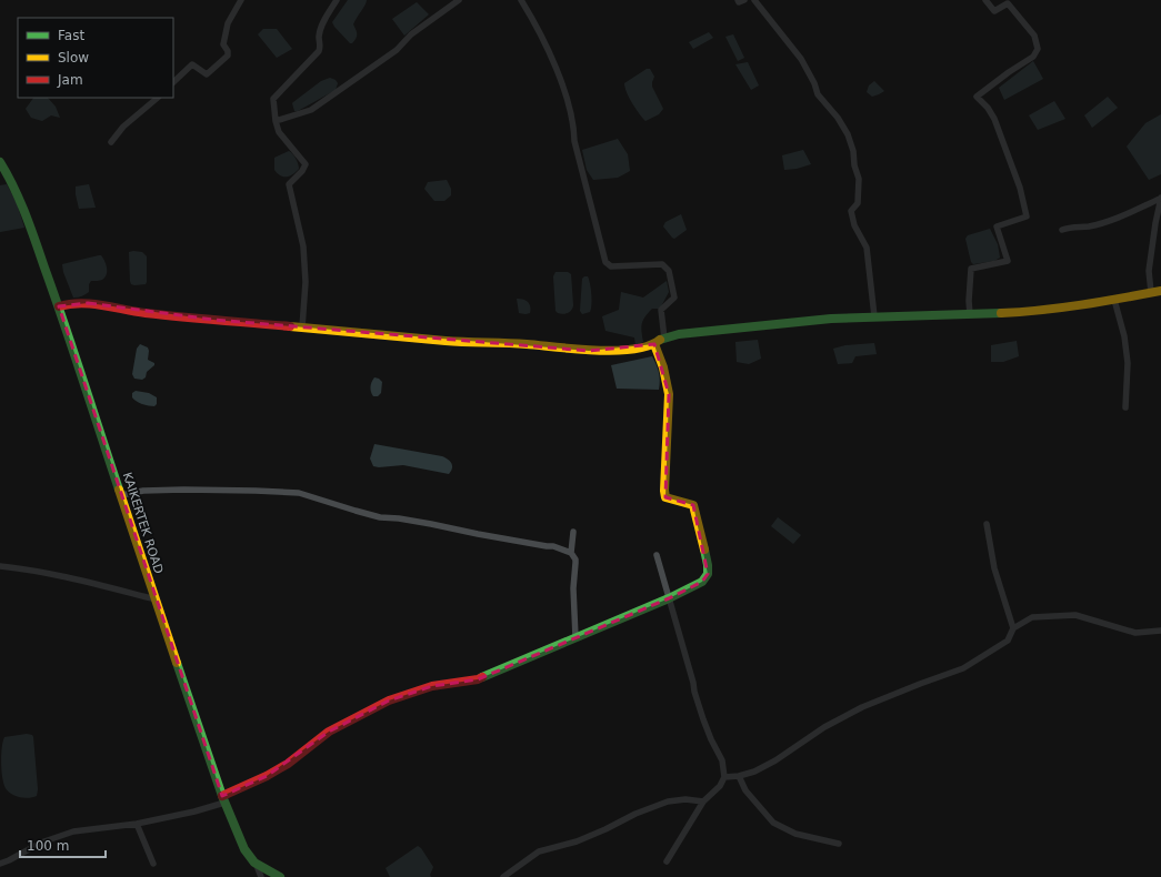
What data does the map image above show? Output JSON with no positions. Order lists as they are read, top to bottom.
{
  "streets": {
    "main road": ["KAIKERTEK ROAD"]
  },
  "legend": ["Fast", "Slow", "Jam"],
  "scale_bar": "100 m"
}
